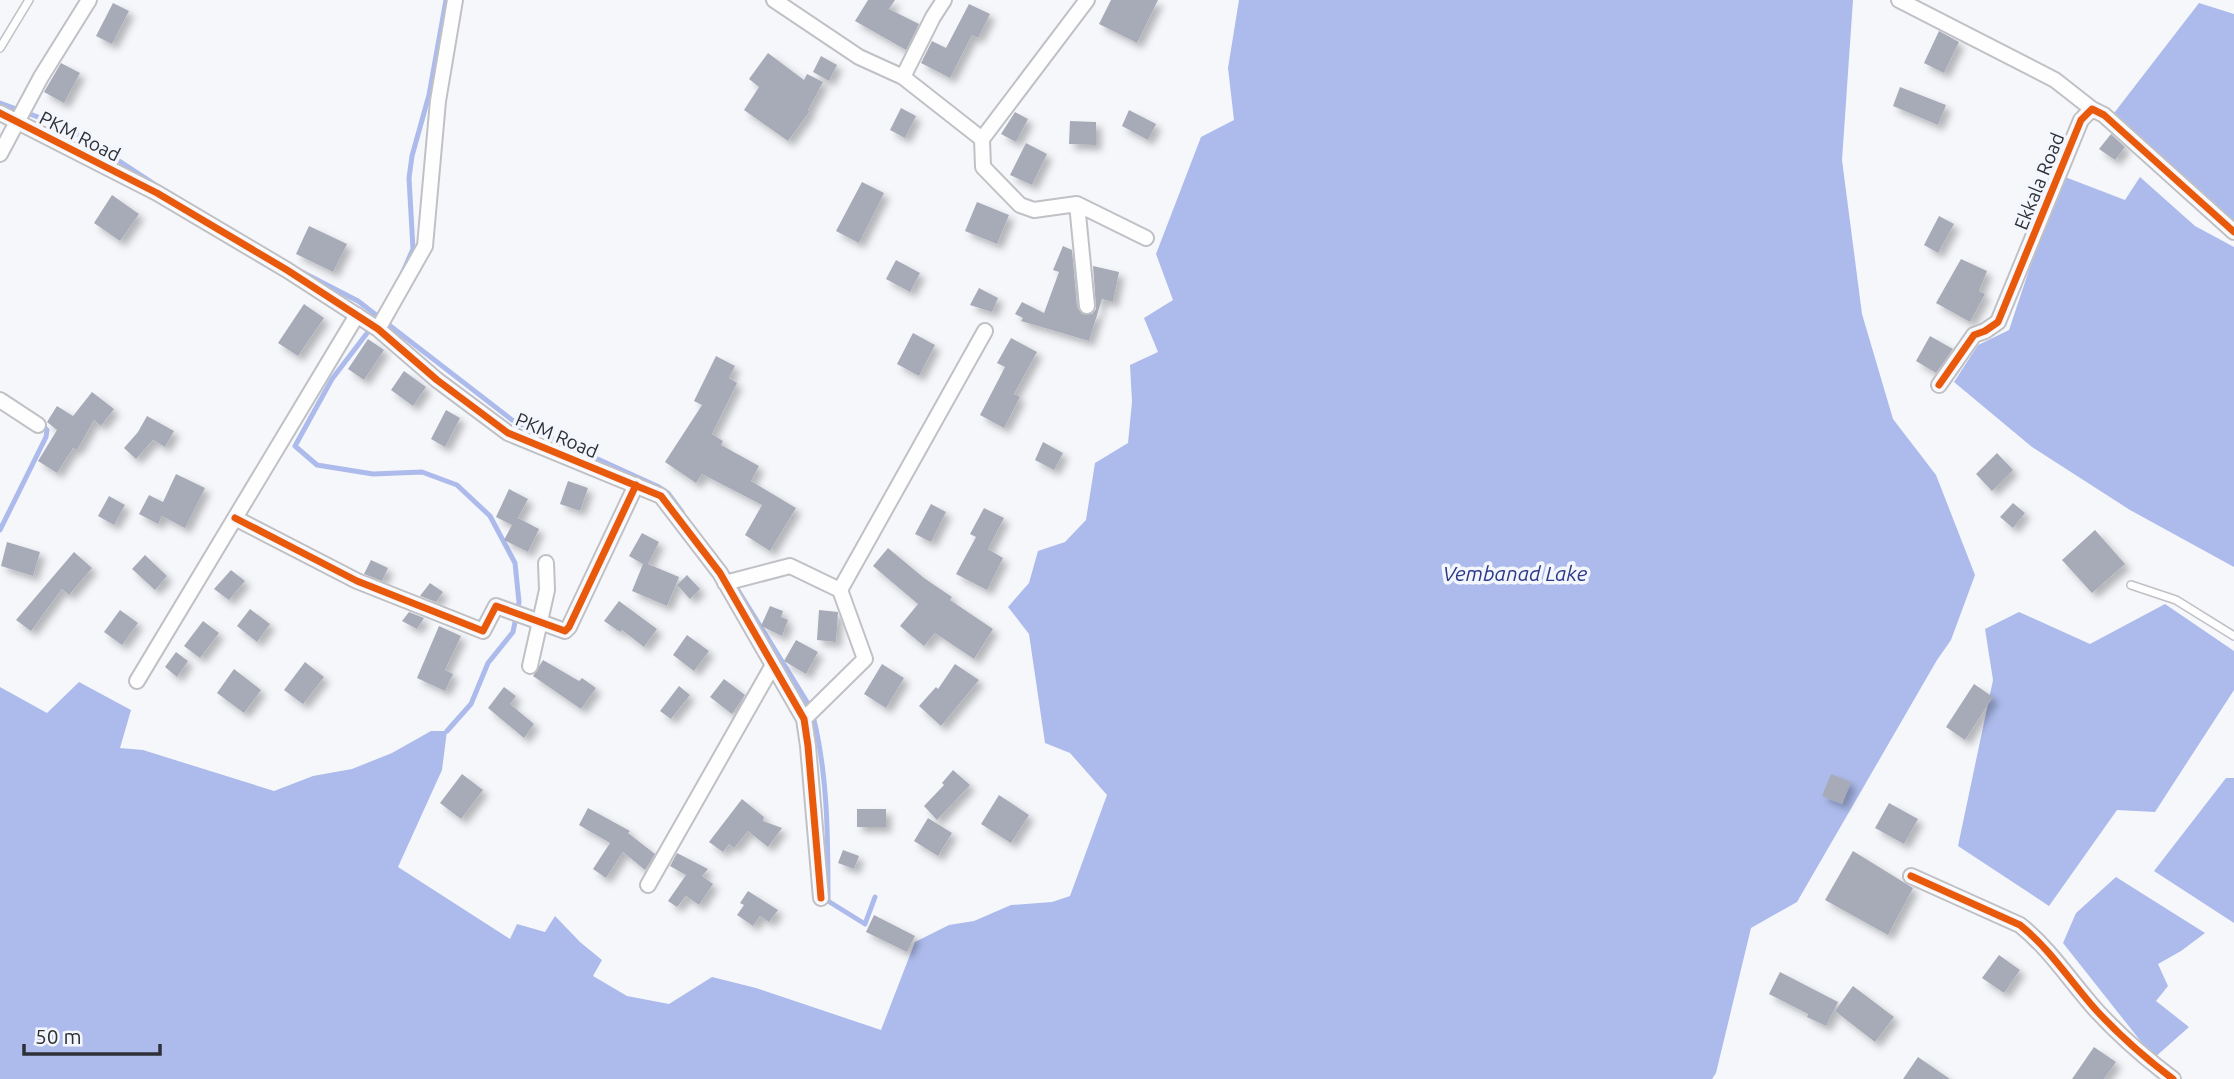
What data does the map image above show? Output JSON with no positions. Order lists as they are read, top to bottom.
{
  "streets": {
    "street": ["PKM Road", "Ekkala Road"]
  },
  "water": ["Vembanad Lake"],
  "scale_bar": "50 m"
}
